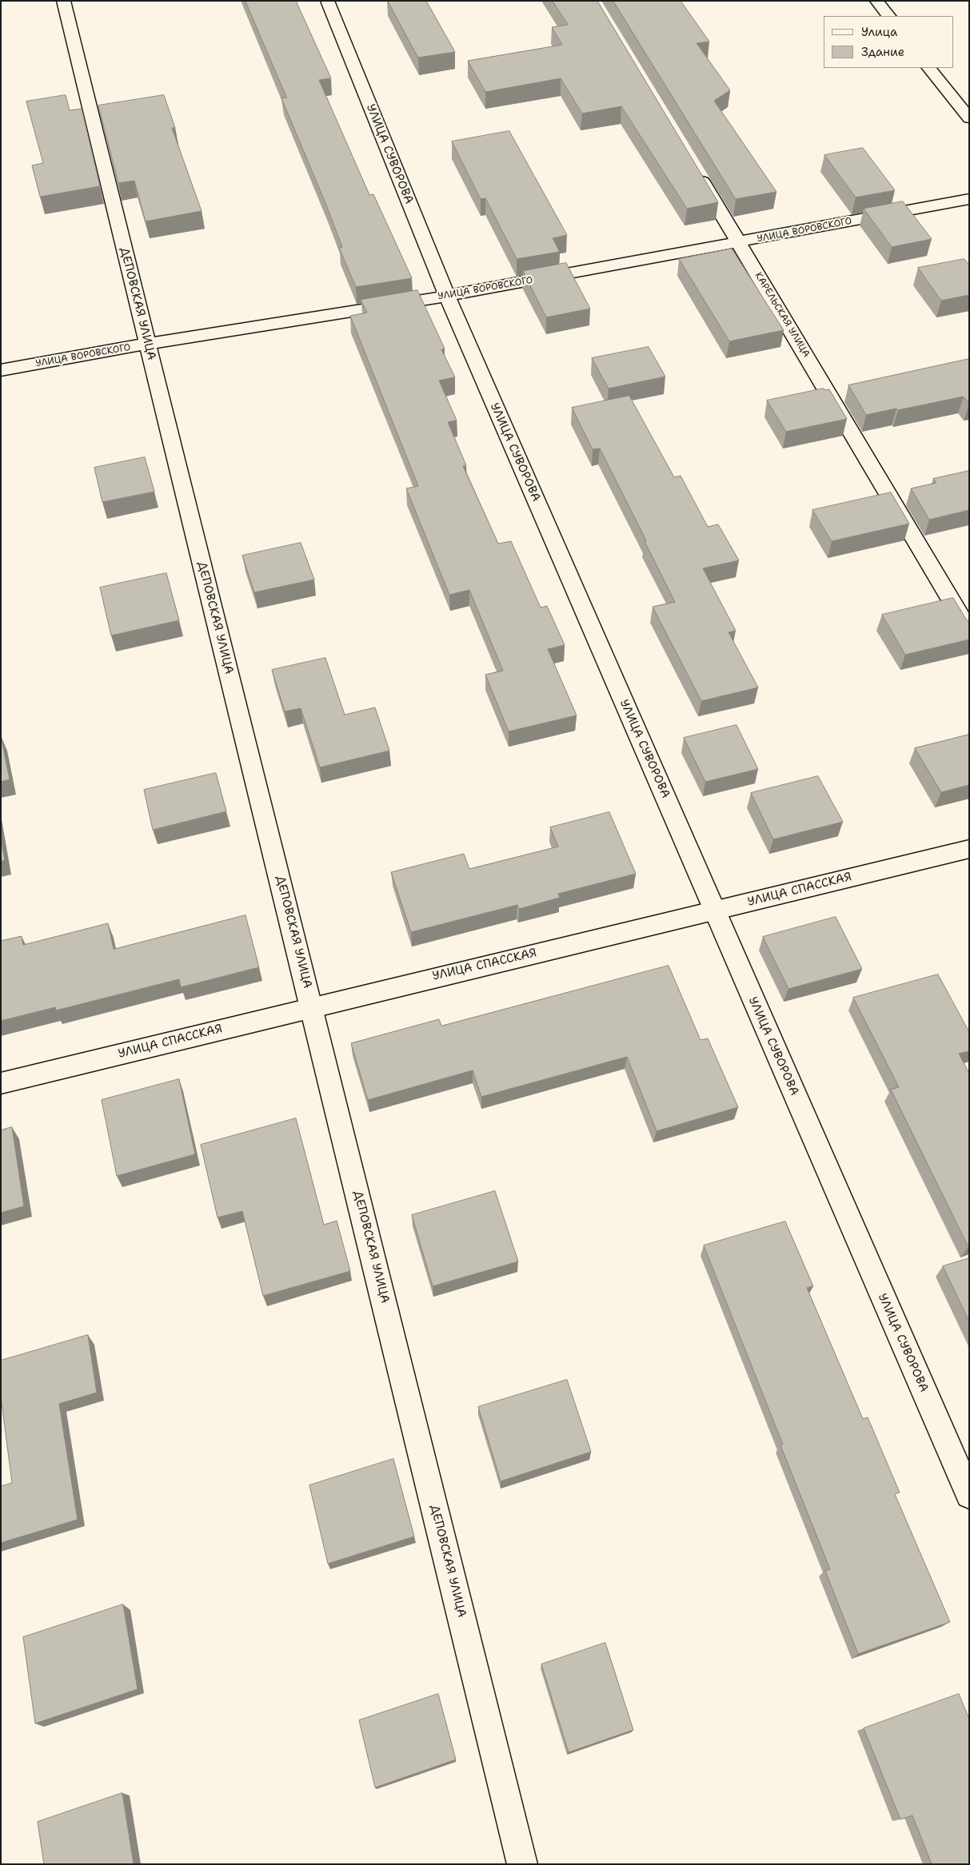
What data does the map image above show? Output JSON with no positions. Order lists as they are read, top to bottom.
{
  "streets": {
    "street": [
      "УЛИЦА СУВОРОВА",
      "УЛИЦА ВОРОВСКОГО",
      "ДЕПОВСКАЯ УЛИЦА",
      "КАРЕЛЬСКАЯ УЛИЦА",
      "УЛИЦА СПАССКАЯ"
    ]
  },
  "crossings": [
    ["УЛИЦА СУВОРОВА", "УЛИЦА ВОРОВСКОГО"],
    ["УЛИЦА СУВОРОВА", "УЛИЦА СПАССКАЯ"],
    ["УЛИЦА ВОРОВСКОГО", "ДЕПОВСКАЯ УЛИЦА"],
    ["УЛИЦА ВОРОВСКОГО", "КАРЕЛЬСКАЯ УЛИЦА"],
    ["ДЕПОВСКАЯ УЛИЦА", "УЛИЦА СПАССКАЯ"]
  ],
  "legend": ["Улица", "Здание"]
}
